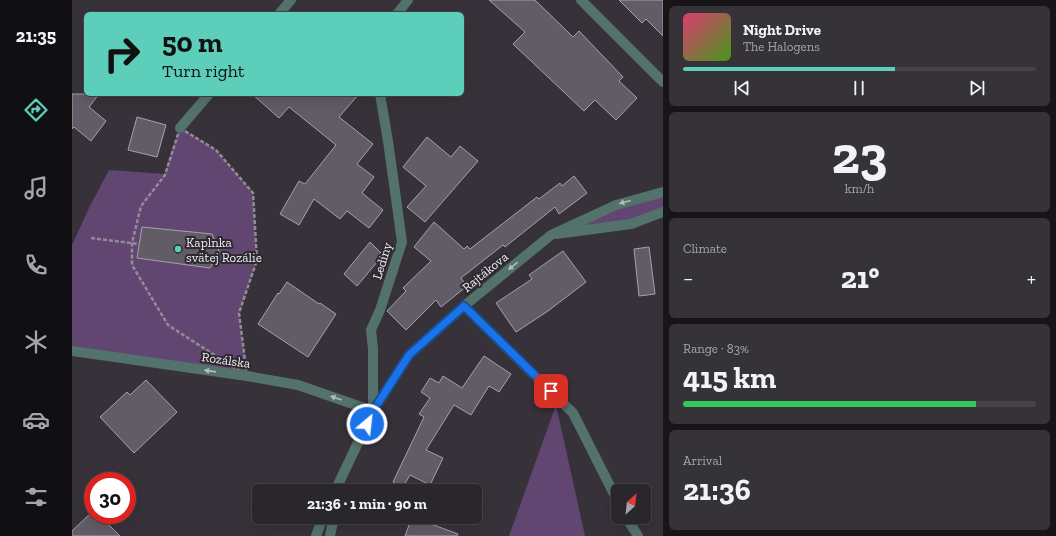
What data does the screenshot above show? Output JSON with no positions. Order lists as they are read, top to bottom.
{
  "streets": {
    "street": ["Lediny", "Rajtákova", "Rozálska"]
  },
  "crossings": [
    ["Lediny", "Rajtákova"],
    ["Lediny", "Rozálska"],
    ["Rajtákova", "Rozálska"]
  ],
  "one_way": ["Rozálska"],
  "places": ["Kaplnka svätej Rozálie"],
  "north": "top right",
  "page": {
    "tabs": "21:35",
    "turn": ["50 m", "Turn right"],
    "song": ["Night Drive", "The Halogens"],
    "tile": [
      ["23", "km/h"],
      "Climate",
      ["Range · 83%", "415 km"],
      ["Arrival", "21:36"]
    ],
    "heat": ["−", "21°", "+"],
    "limit": "30",
    "trip": "21:36 · 1 min · 90 m"
  }
}
